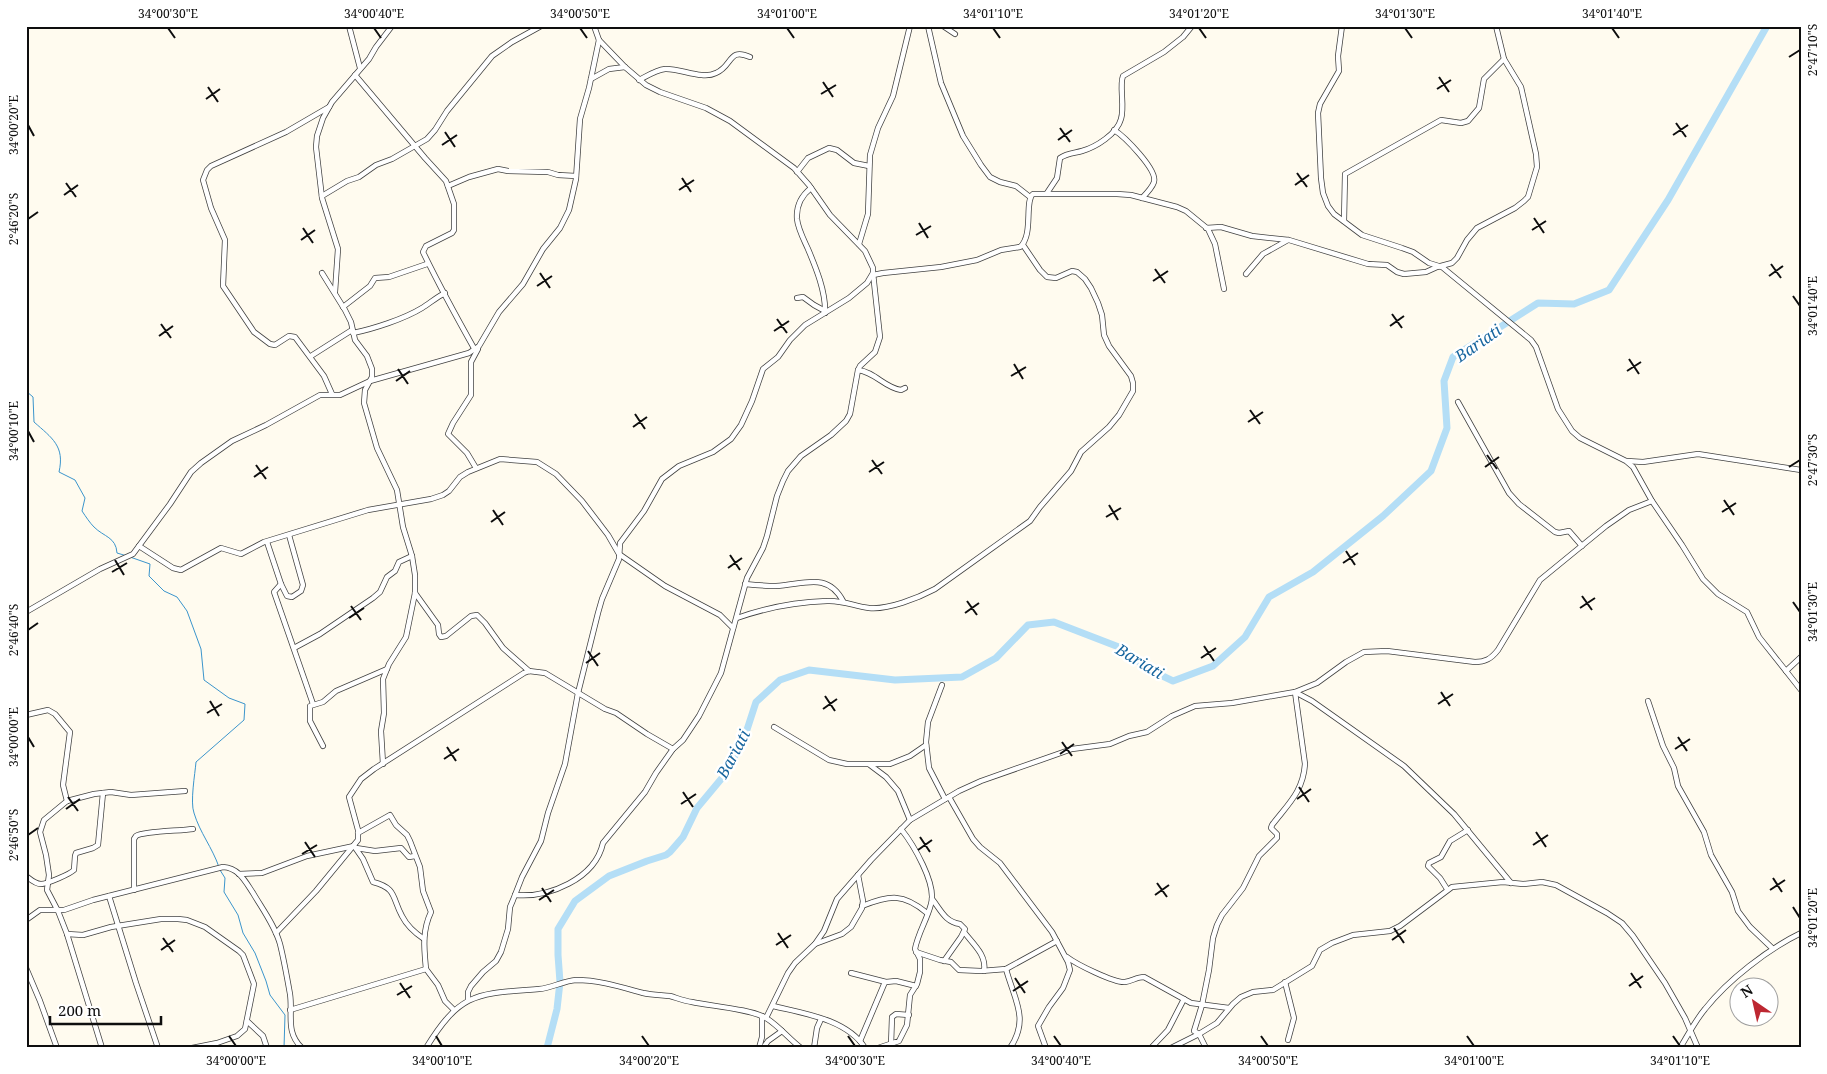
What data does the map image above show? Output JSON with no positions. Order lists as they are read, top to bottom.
{
  "water": ["Bariati"],
  "scale_bar": "200 m",
  "north": "top left",
  "coordinates": [
    "34°00'30\"E",
    "34°00'40\"E",
    "34°00'50\"E",
    "34°01'00\"E",
    "34°01'10\"E",
    "34°01'20\"E",
    "34°01'30\"E",
    "34°01'40\"E",
    "2°47'10\"S",
    "34°00'20\"E",
    "2°46'20\"S",
    "34°00'10\"E",
    "2°47'30\"S",
    "2°46'40\"S",
    "34°00'00\"E",
    "2°46'50\"S"
  ]
}
